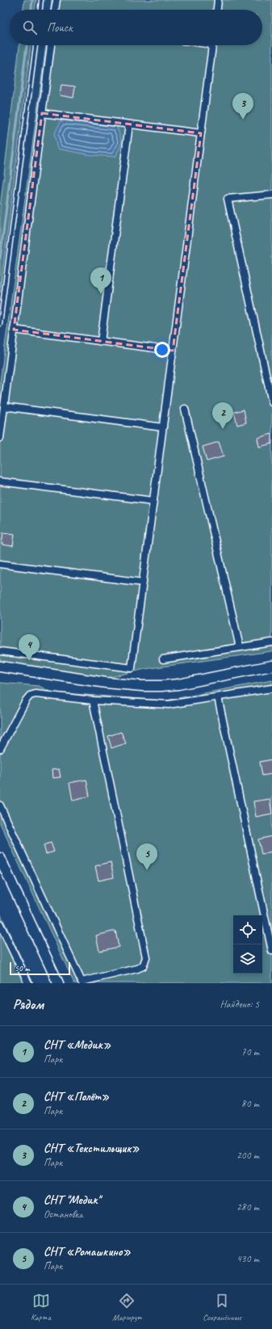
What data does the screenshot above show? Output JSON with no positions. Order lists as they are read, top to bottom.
{
  "scale_bar": "50 m",
  "page": {
    "search": "Поиск",
    "pins": [
      "3",
      "1",
      "2",
      "4",
      "5"
    ],
    "scale": "50 m",
    "heading": ["Рядом", "Найдено: 5"],
    "list": [
      {
        "mark": "1",
        "name": "СНТ «Медик»",
        "note": "Парк",
        "value": "70 m"
      },
      {
        "mark": "2",
        "name": "СНТ «Полёт»",
        "note": "Парк",
        "value": "80 m"
      },
      {
        "mark": "3",
        "name": "СНТ «Текстильщик»",
        "note": "Парк",
        "value": "200 m"
      },
      {
        "mark": "4",
        "name": "СНТ \"Медик\"",
        "note": "Остановка",
        "value": "280 m"
      },
      {
        "mark": "5",
        "name": "СНТ «Ромашкино»",
        "note": "Парк",
        "value": "430 m"
      }
    ],
    "nav": ["Карта", "Маршрут", "Сохранённые"]
  }
}
